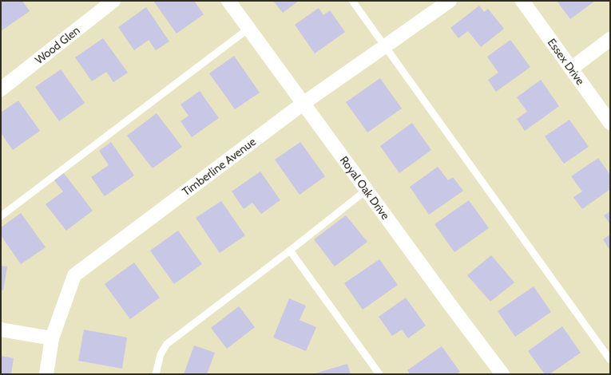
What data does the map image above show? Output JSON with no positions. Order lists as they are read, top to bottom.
{
  "streets": {
    "street": [
      "Wood Glen",
      "Essex Drive",
      "Timberline Avenue",
      "Royal Oak Drive"
    ]
  },
  "crossings": [
    ["Timberline Avenue", "Royal Oak Drive"]
  ]
}
